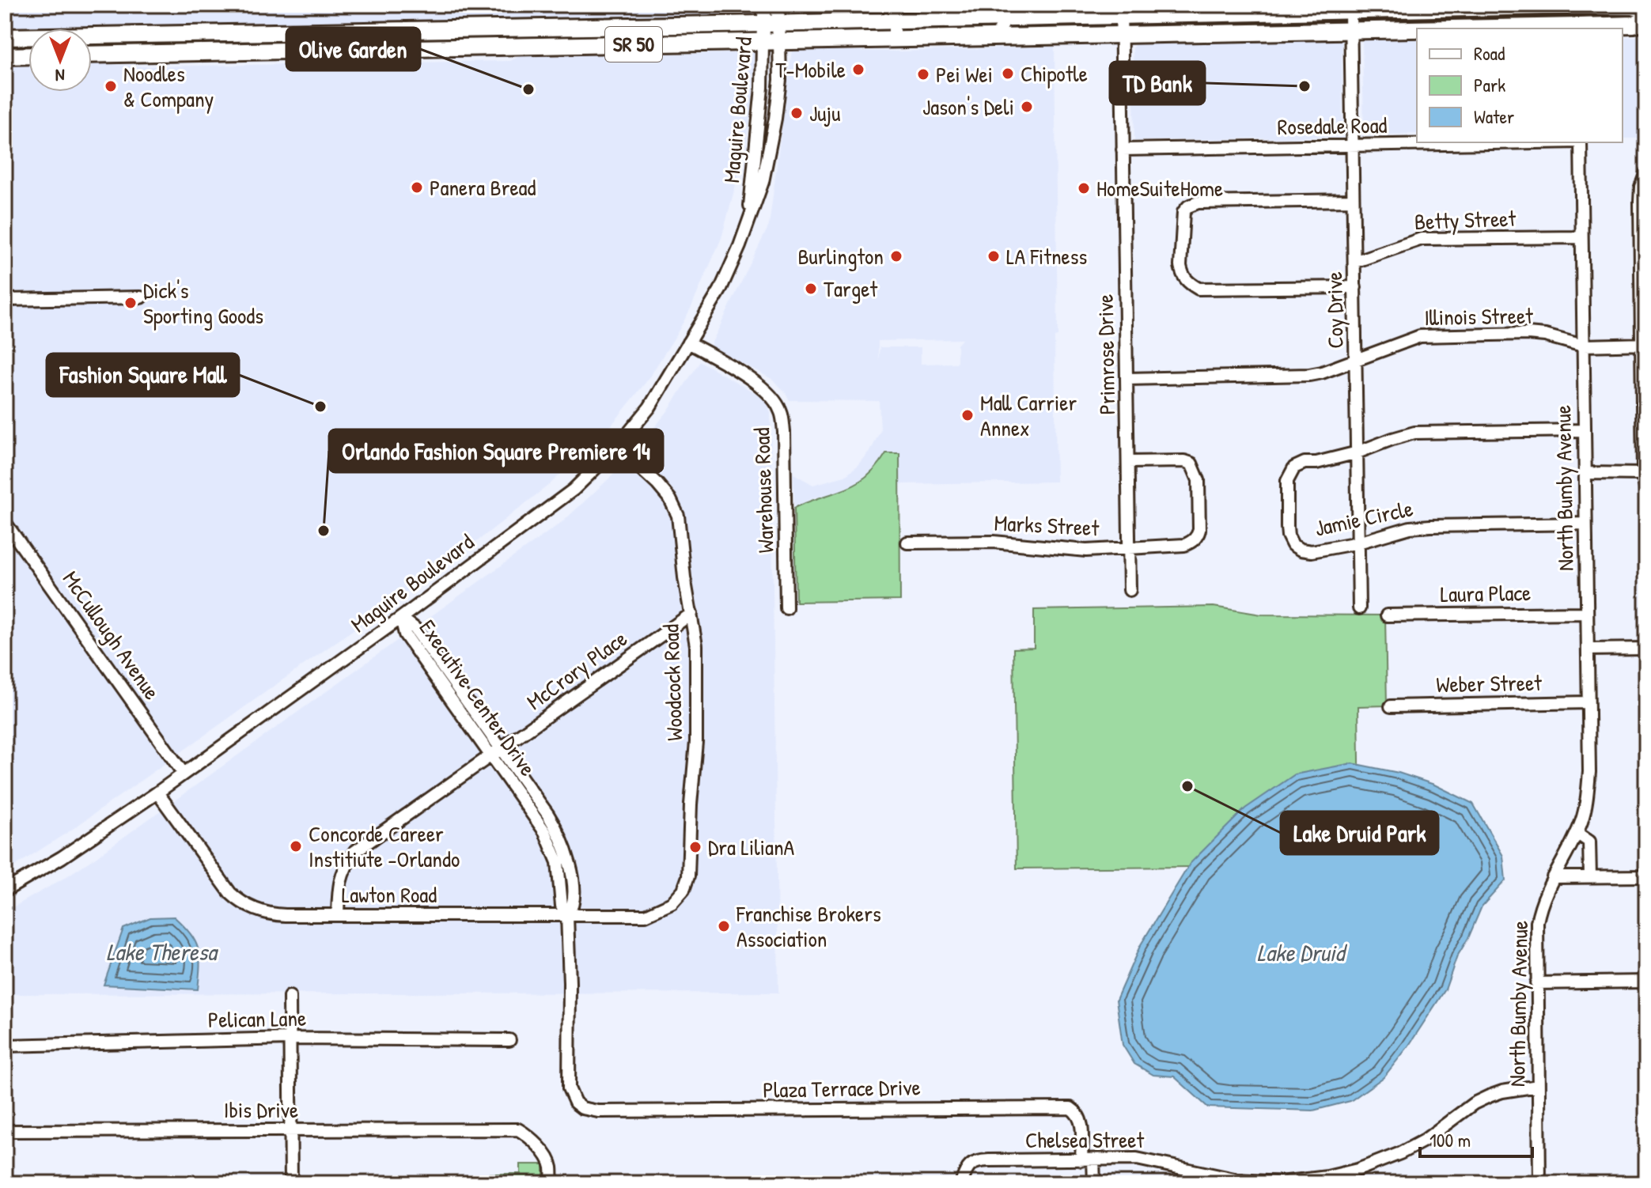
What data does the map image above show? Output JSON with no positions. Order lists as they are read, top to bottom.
{
  "streets": {
    "highway": ["SR 50"],
    "main road": ["Maguire Boulevard"],
    "street": [
      "Rosedale Road",
      "Betty Street",
      "Coy Drive",
      "Illinois Street",
      "Primrose Drive",
      "North Bumby Avenue",
      "Warehouse Road",
      "Jamie Circle",
      "Marks Street",
      "Laura Place",
      "McCullough Avenue",
      "McCrory Place",
      "Woodcock Road",
      "Weber Street",
      "Executive Center Drive",
      "Lawton Road",
      "Pelican Lane",
      "Plaza Terrace Drive",
      "Ibis Drive",
      "Chelsea Street"
    ]
  },
  "crossings": [
    ["SR 50", "Maguire Boulevard"],
    ["SR 50", "Coy Drive"],
    ["SR 50", "Primrose Drive"],
    ["Maguire Boulevard", "Warehouse Road"],
    ["Maguire Boulevard", "McCullough Avenue"],
    ["Maguire Boulevard", "Woodcock Road"],
    ["Maguire Boulevard", "Executive Center Drive"],
    ["Maguire Boulevard", "Lawton Road"],
    ["Rosedale Road", "Coy Drive"],
    ["Rosedale Road", "Primrose Drive"],
    ["Betty Street", "Coy Drive"],
    ["Betty Street", "North Bumby Avenue"],
    ["Coy Drive", "Illinois Street"],
    ["Coy Drive", "Jamie Circle"],
    ["Illinois Street", "Primrose Drive"],
    ["Illinois Street", "North Bumby Avenue"],
    ["Primrose Drive", "Marks Street"],
    ["North Bumby Avenue", "Jamie Circle"],
    ["North Bumby Avenue", "Laura Place"],
    ["North Bumby Avenue", "Weber Street"],
    ["North Bumby Avenue", "Chelsea Street"],
    ["McCrory Place", "Woodcock Road"],
    ["McCrory Place", "Executive Center Drive"],
    ["McCrory Place", "Lawton Road"],
    ["Woodcock Road", "Lawton Road"],
    ["Executive Center Drive", "Lawton Road"],
    ["Executive Center Drive", "Plaza Terrace Drive"],
    ["Plaza Terrace Drive", "Chelsea Street"]
  ],
  "water": ["Lake Theresa", "Lake Druid"],
  "places": [
    "T-Mobile",
    "Chipotle",
    "Pei Wei",
    "Noodles & Company",
    "TD Bank",
    "Olive Garden",
    "Jason's Deli",
    "Juju",
    "Panera Bread",
    "HomeSuiteHome",
    "Burlington",
    "LA Fitness",
    "Target",
    "Dick's Sporting Goods",
    "Fashion Square Mall",
    "Mall Carrier Annex",
    "Orlando Fashion Square Premiere 14",
    "Lake Druid Park",
    "Concorde Career Institiute -Orlando",
    "Dra LilianA",
    "Franchise Brokers Association"
  ],
  "legend": ["Road", "Park", "Water"],
  "scale_bar": "100 m",
  "north": "bottom"
}
